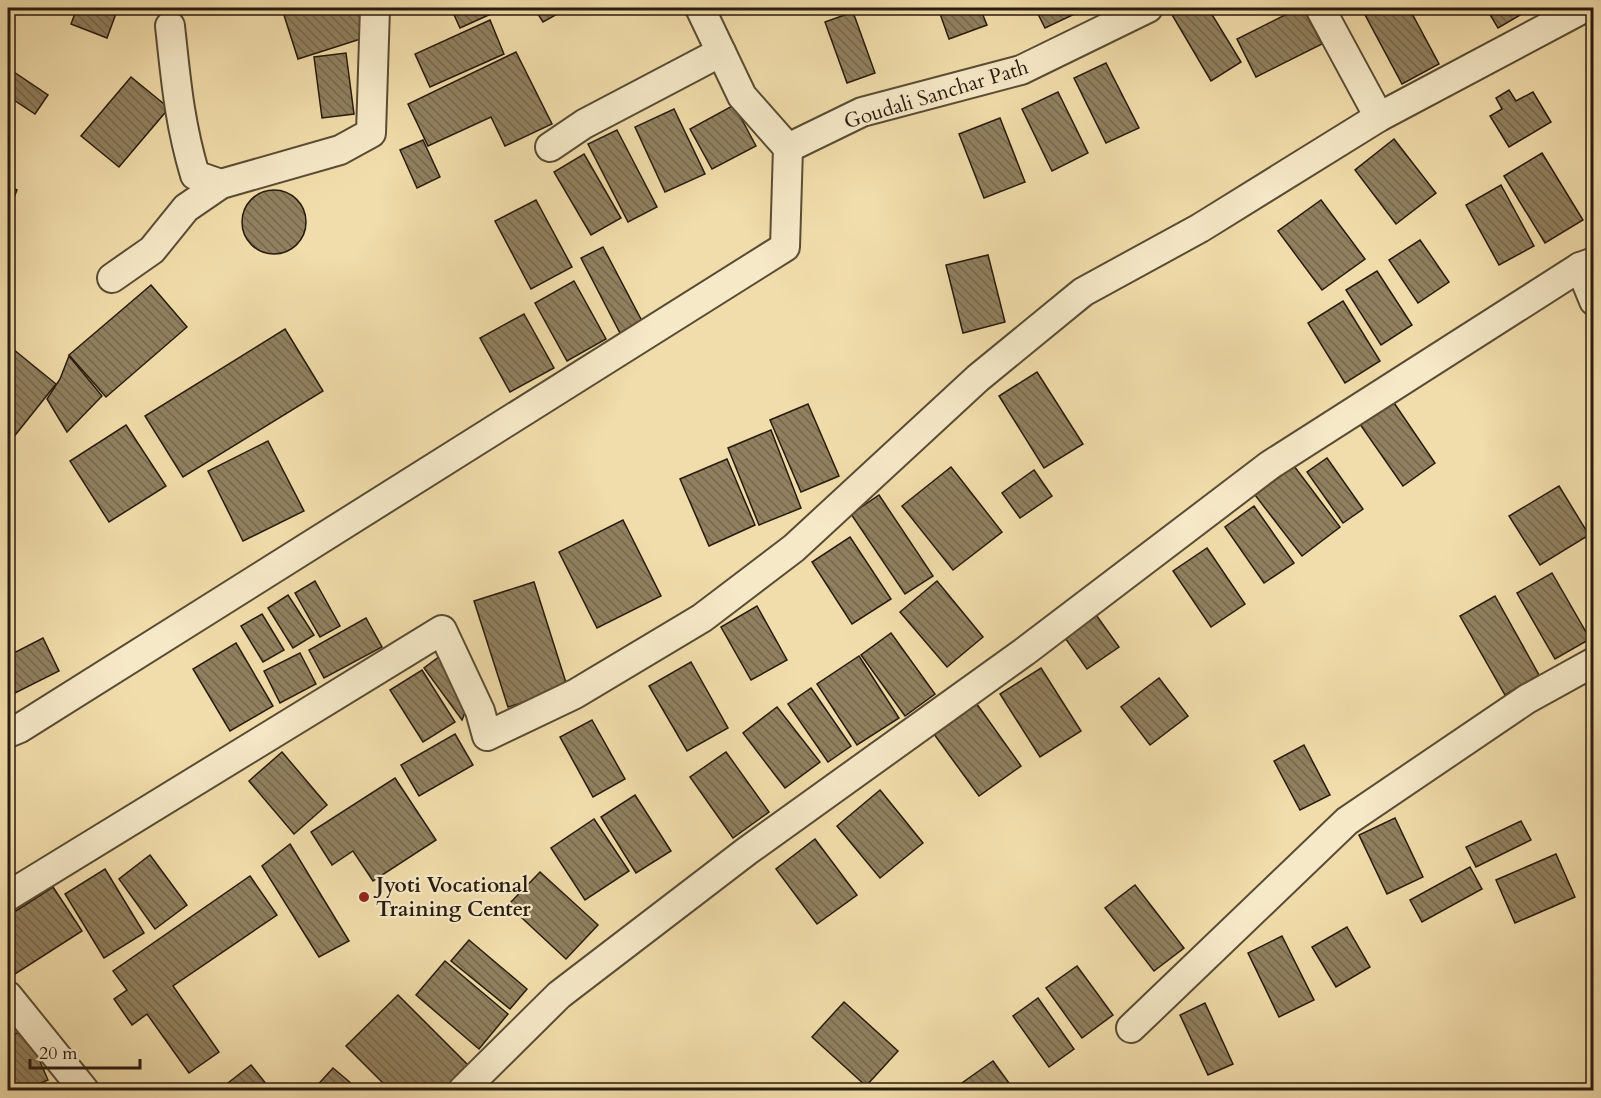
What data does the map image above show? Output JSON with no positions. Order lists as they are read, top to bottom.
{
  "streets": {
    "street": ["Goudali Sanchar Path"]
  },
  "places": ["Jyoti Vocational Training Center"],
  "scale_bar": "20 m"
}
